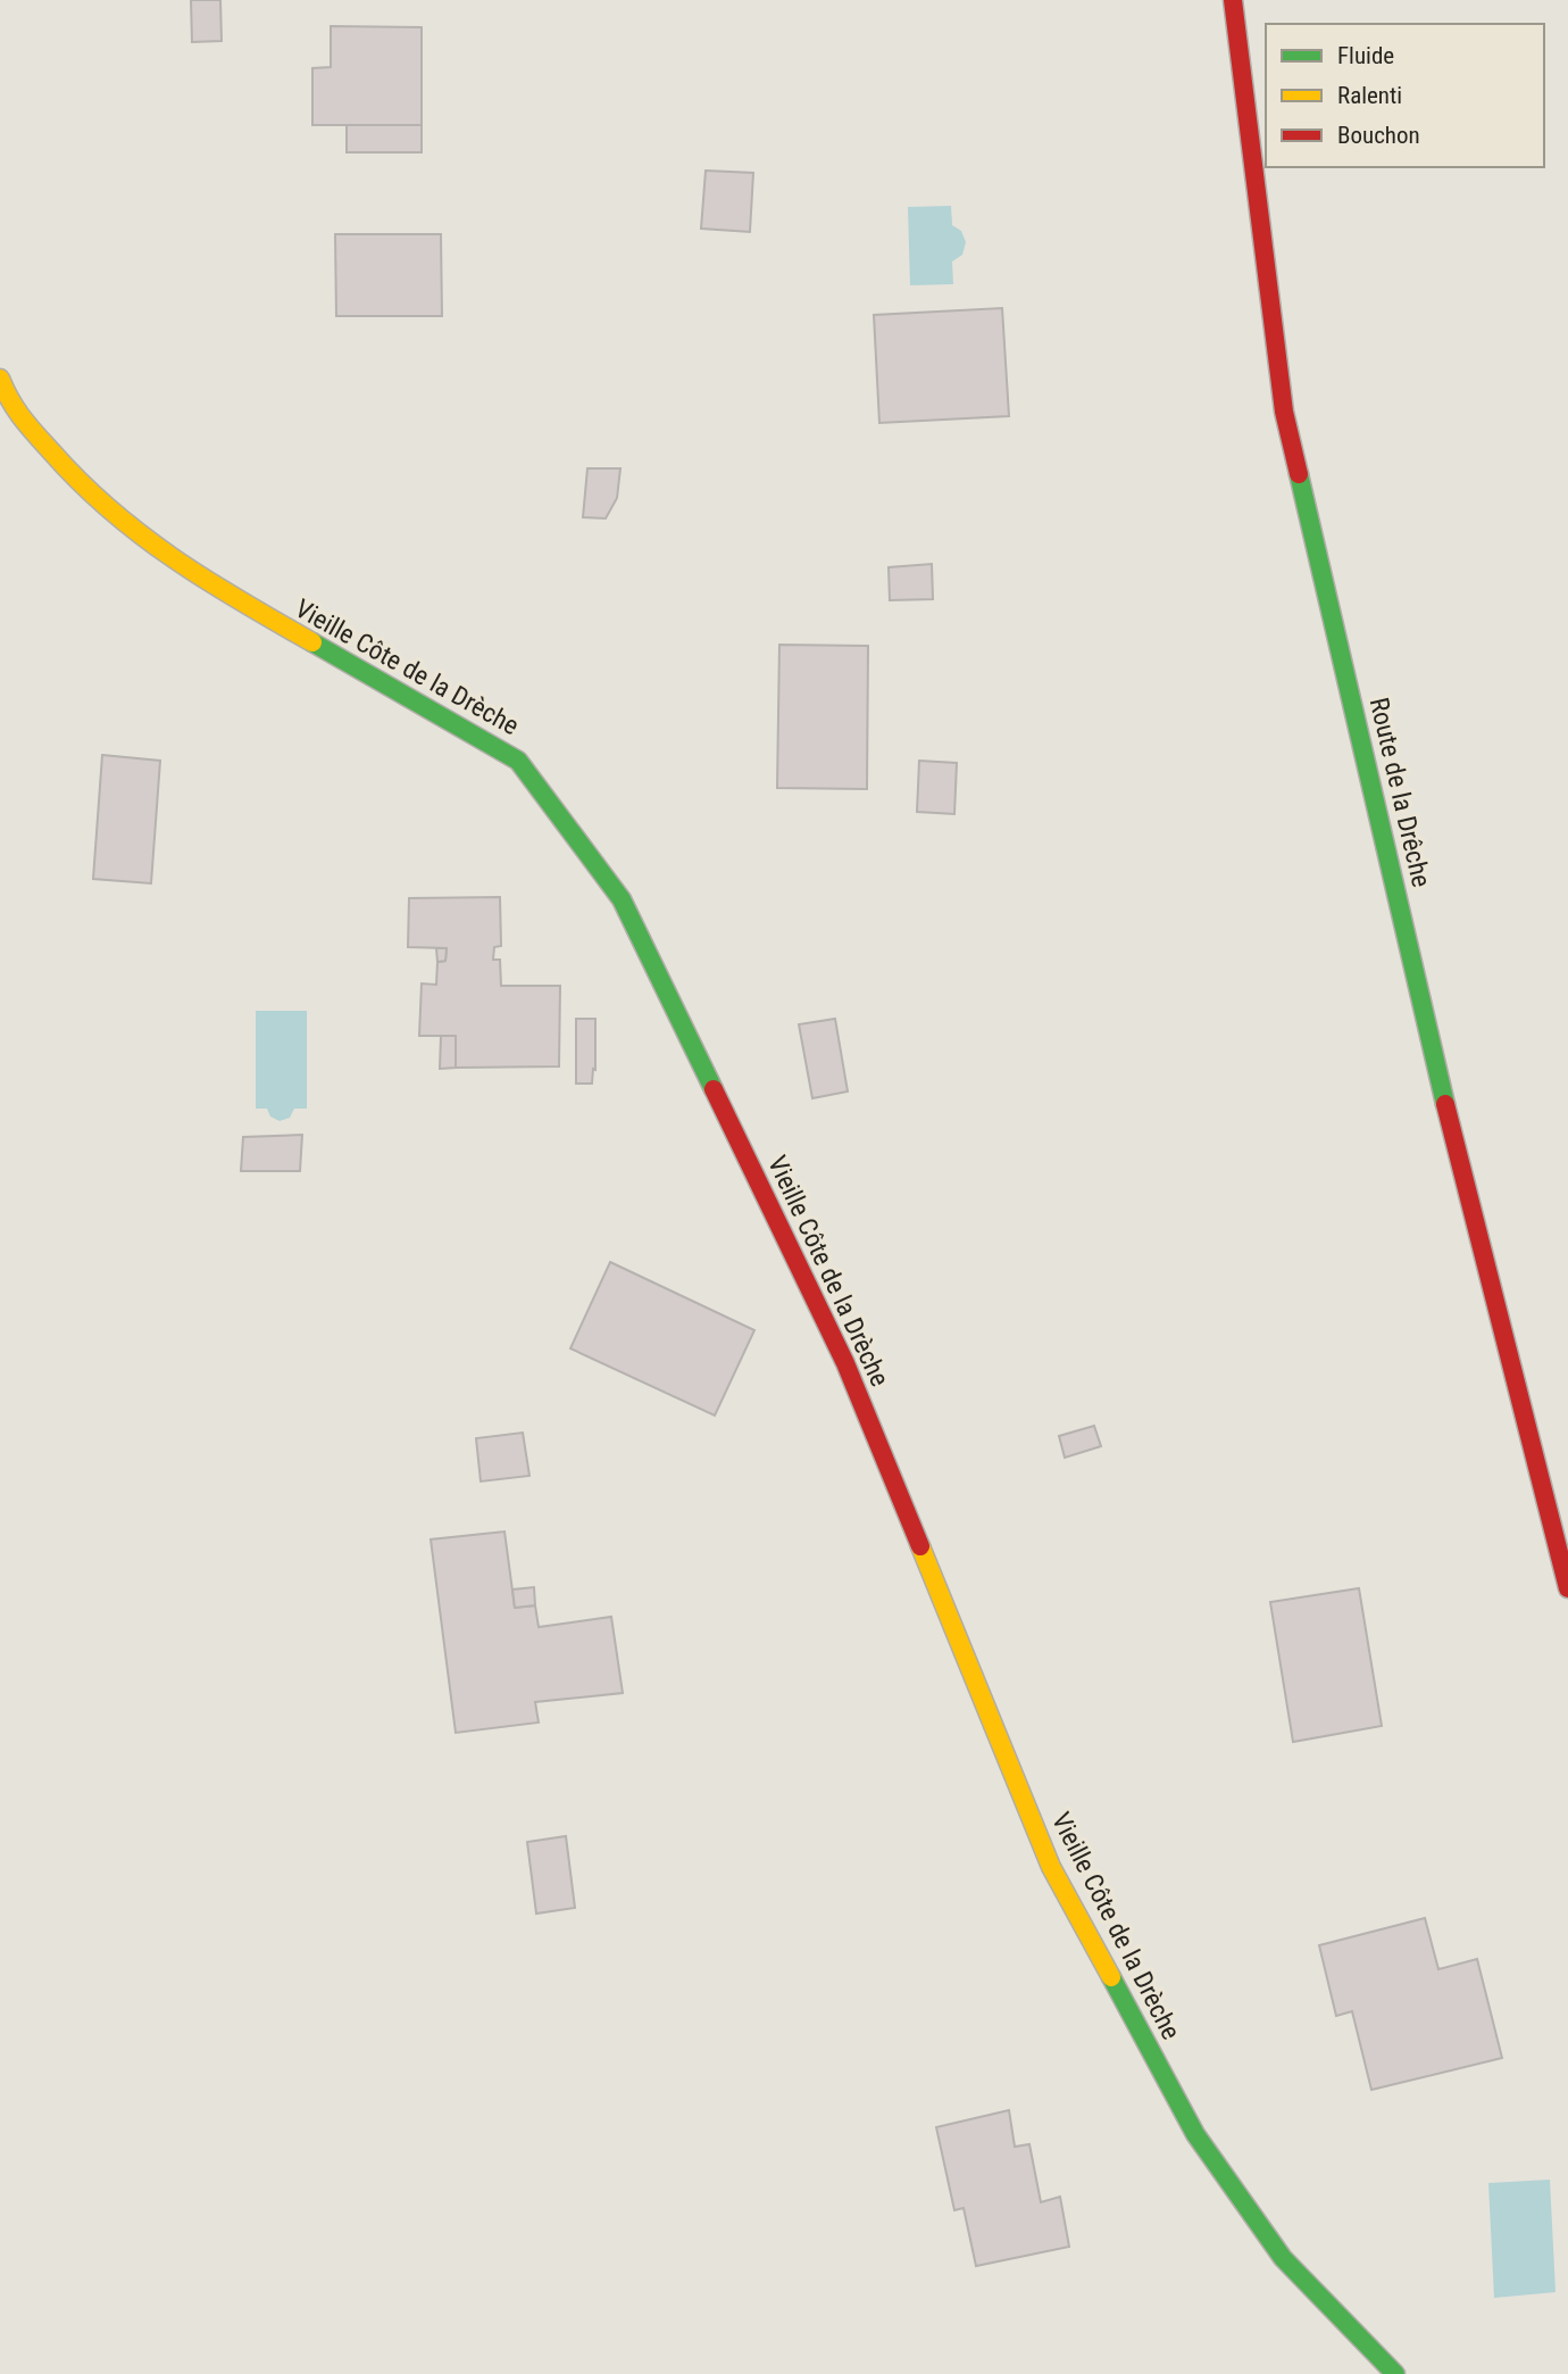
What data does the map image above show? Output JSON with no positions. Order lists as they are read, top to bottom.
{
  "streets": {
    "street": ["Vieille Côte de la Drèche", "Route de la Drêche"]
  },
  "legend": ["Fluide", "Ralenti", "Bouchon"]
}
